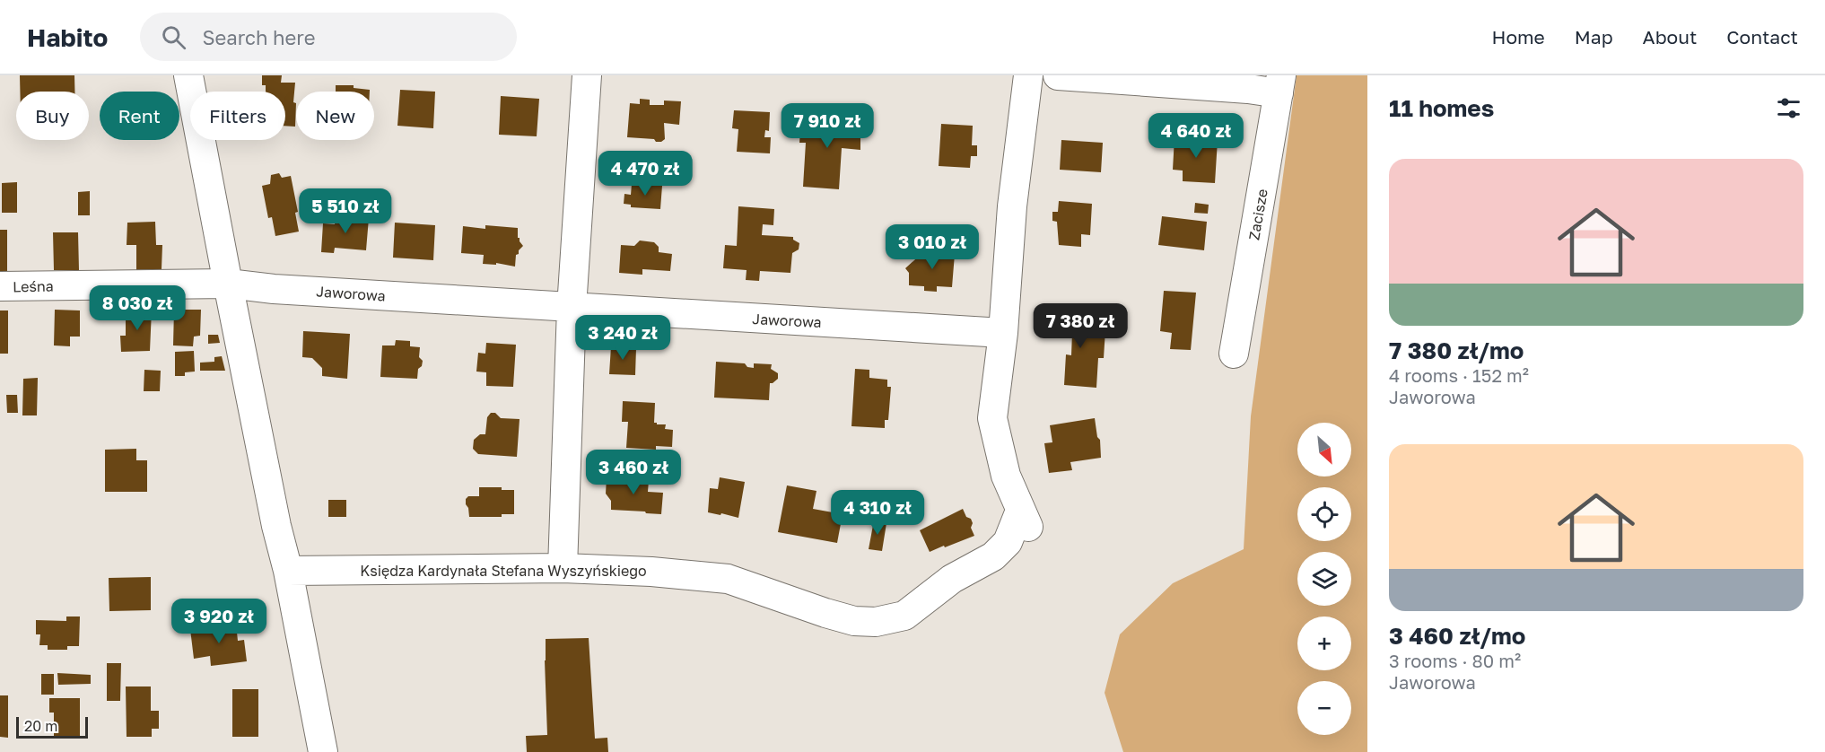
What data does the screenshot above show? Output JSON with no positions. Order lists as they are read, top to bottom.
{
  "streets": {
    "street": [
      "Zacisze",
      "Leśna",
      "Jaworowa",
      "Księdza Kardynała Stefana Wyszyńskiego"
    ]
  },
  "crossings": [
    ["Leśna", "Jaworowa"],
    ["Jaworowa", "Księdza Kardynała Stefana Wyszyńskiego"]
  ],
  "scale_bar": "20 m",
  "north": "bottom right",
  "page": {
    "header": "Habito",
    "search": "Search here",
    "nav": [
      "Home",
      "Map",
      "About",
      "Contact"
    ],
    "heading": "11 homes",
    "chip": [
      "Buy",
      "Rent",
      "Filters",
      "New"
    ],
    "price": [
      "7 910 zł",
      "4 640 zł",
      "4 470 zł",
      "5 510 zł",
      "3 010 zł",
      "8 030 zł",
      "7 380 zł",
      "3 240 zł",
      "3 460 zł",
      "4 310 zł",
      "3 920 zł"
    ],
    "list": [
      {
        "name": "7 380 zł/mo",
        "note": "4 rooms · 152 m² · Jaworowa"
      },
      {
        "name": "3 460 zł/mo",
        "note": "3 rooms · 80 m² · Jaworowa"
      }
    ],
    "map_buttons": ["+", "−"],
    "scale": "20 m"
  }
}
